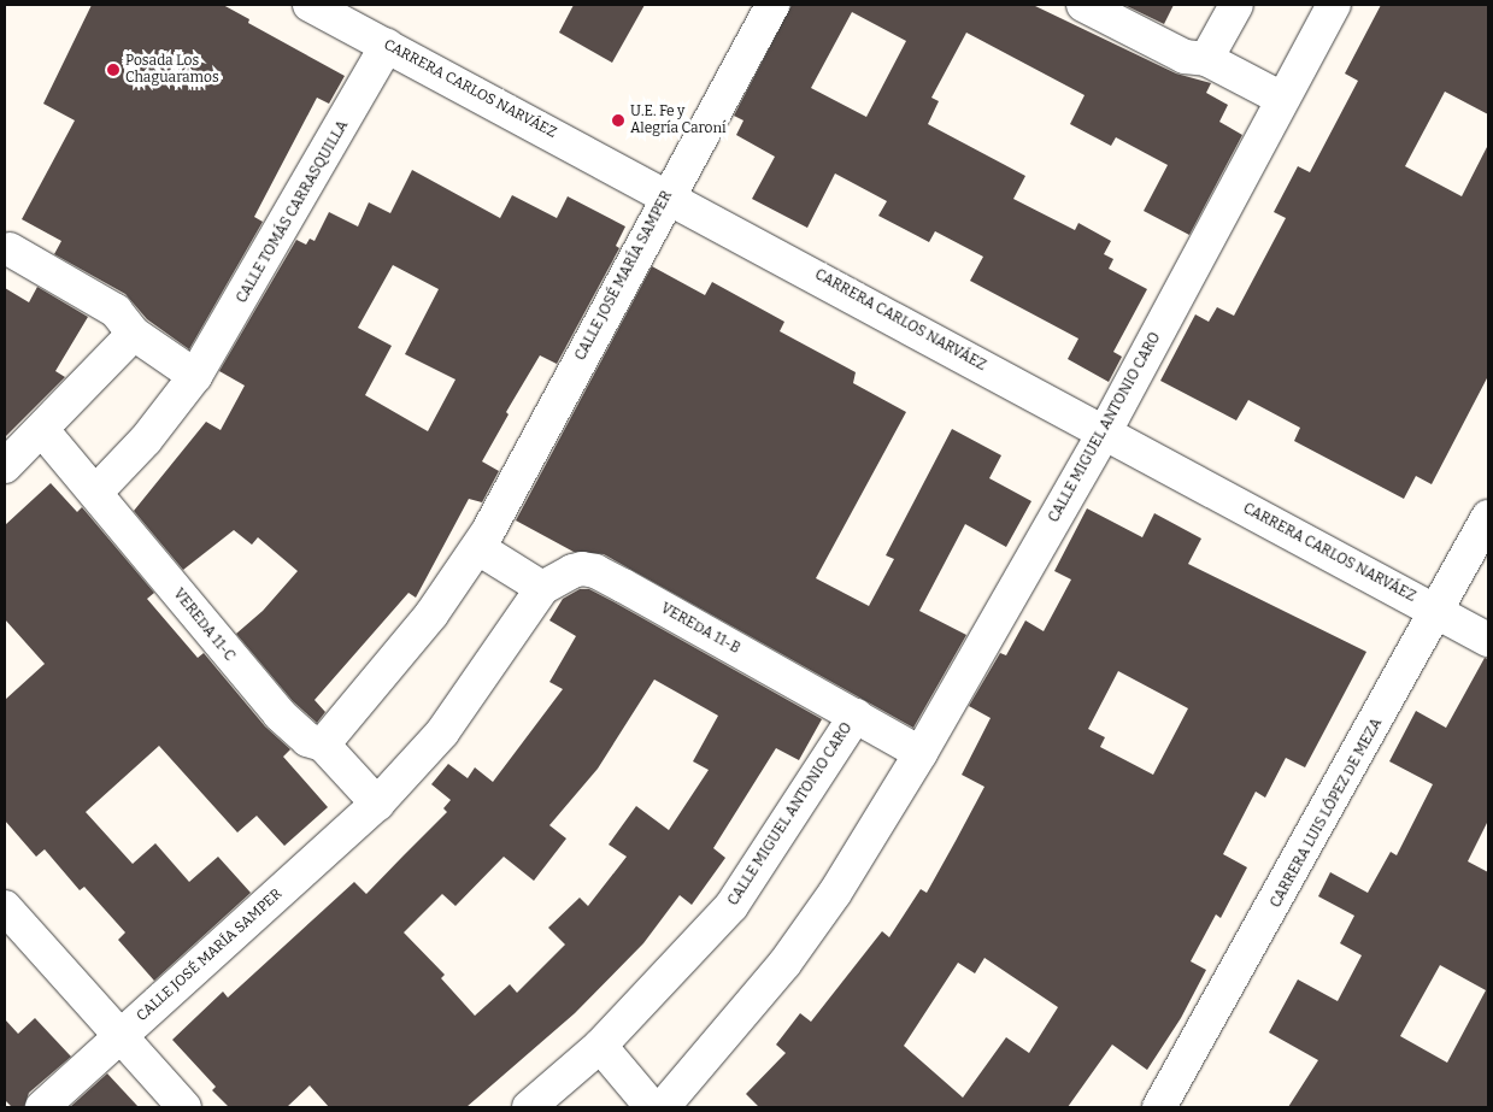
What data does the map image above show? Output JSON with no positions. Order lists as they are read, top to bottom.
{
  "streets": {
    "street": [
      "CARRERA CARLOS NARVÁEZ",
      "CALLE TOMÁS CARRASQUILLA",
      "CALLE JOSÉ MARÍA SAMPER",
      "CALLE MIGUEL ANTONIO CARO",
      "VEREDA 11-C",
      "VEREDA 11-B",
      "CARRERA LUIS LÓPEZ DE MEZA"
    ]
  },
  "crossings": [
    ["CARRERA CARLOS NARVÁEZ", "CALLE TOMÁS CARRASQUILLA"],
    ["CARRERA CARLOS NARVÁEZ", "CALLE JOSÉ MARÍA SAMPER"],
    ["CARRERA CARLOS NARVÁEZ", "CALLE MIGUEL ANTONIO CARO"],
    ["CARRERA CARLOS NARVÁEZ", "CARRERA LUIS LÓPEZ DE MEZA"],
    ["CALLE TOMÁS CARRASQUILLA", "VEREDA 11-C"],
    ["CALLE JOSÉ MARÍA SAMPER", "VEREDA 11-C"],
    ["CALLE JOSÉ MARÍA SAMPER", "VEREDA 11-B"],
    ["CALLE MIGUEL ANTONIO CARO", "VEREDA 11-B"]
  ],
  "places": ["Posada Los Chaguaramos", "U.E. Fe y Alegría Caroní"]
}
